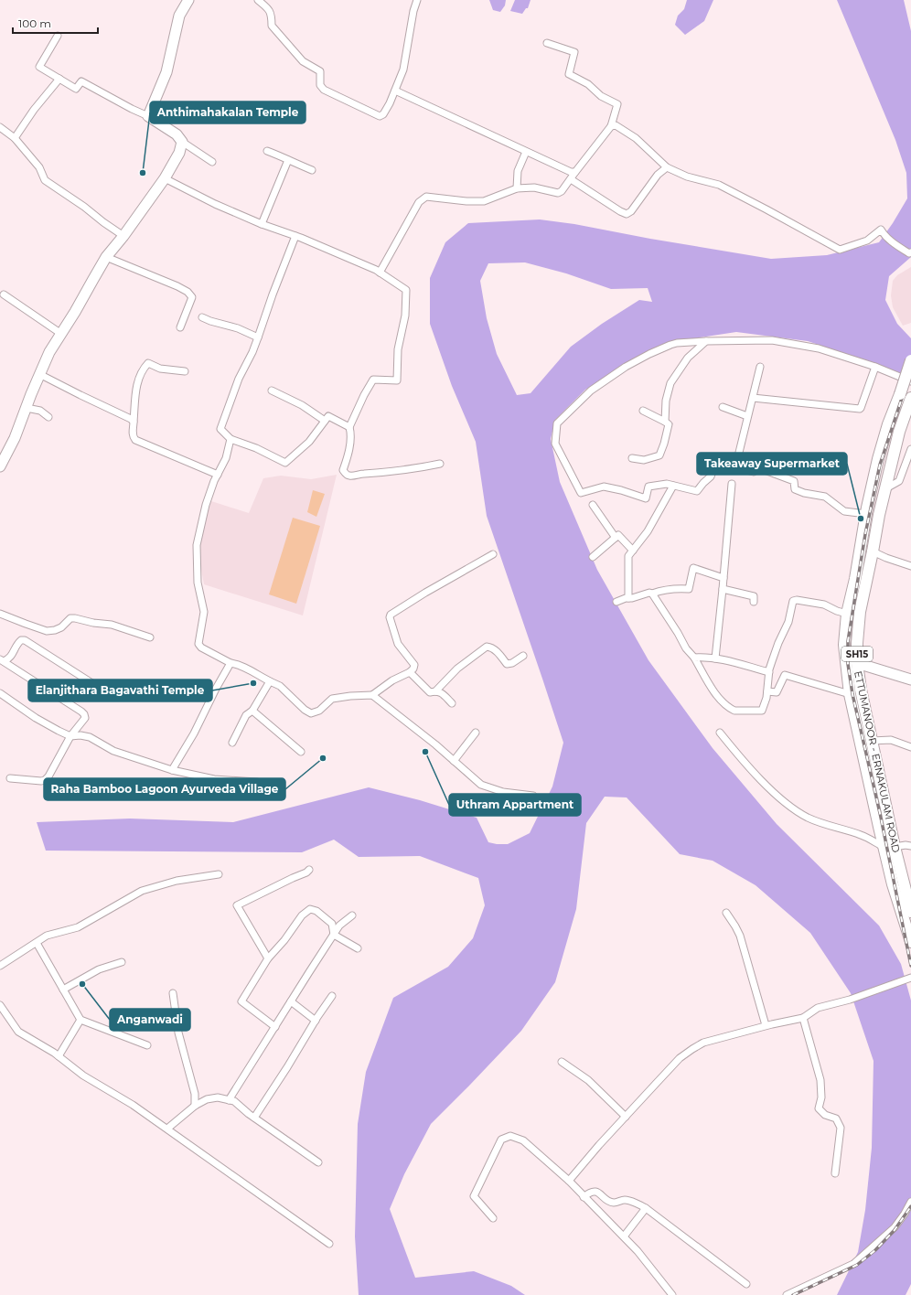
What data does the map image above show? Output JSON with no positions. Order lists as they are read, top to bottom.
{
  "streets": {
    "main road": ["SH15", "ETTUMANOOR - ERNAKULAM ROAD"]
  },
  "places": [
    "Anthimahakalan Temple",
    "Takeaway Supermarket",
    "Elanjithara Bagavathi Temple",
    "Uthram Appartment",
    "Raha Bamboo Lagoon Ayurveda Village",
    "Anganwadi"
  ],
  "scale_bar": "100 m"
}
